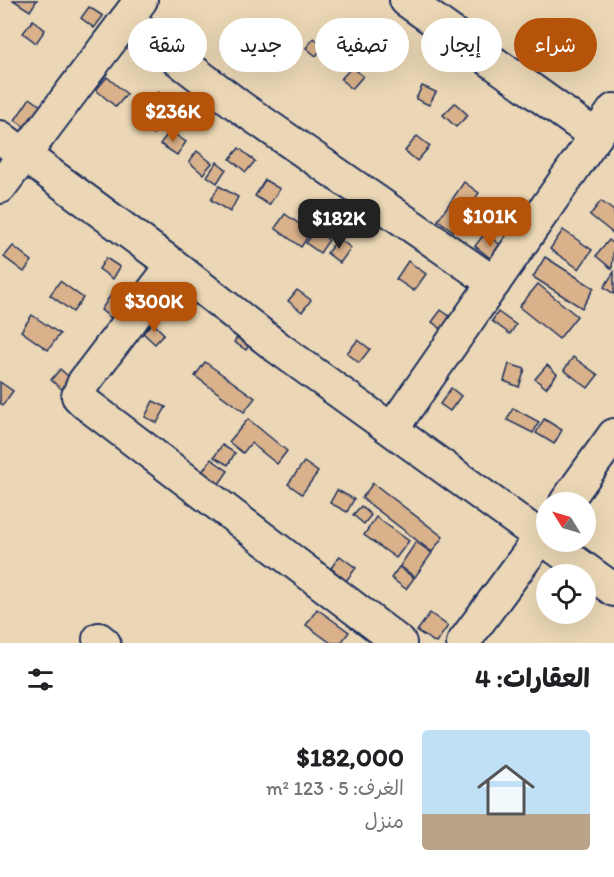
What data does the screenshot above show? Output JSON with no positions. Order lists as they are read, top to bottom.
{
  "north": "top left",
  "page": {
    "chip": [
      "شراء",
      "إيجار",
      "تصفية",
      "جديد",
      "شقة"
    ],
    "price": [
      "$236K",
      "$101K",
      "$182K",
      "$300K"
    ],
    "heading": "العقارات: 4",
    "list": [
      {
        "name": "$182,000",
        "note": "الغرف: 5 · 123 m² · منزل"
      }
    ]
  }
}
